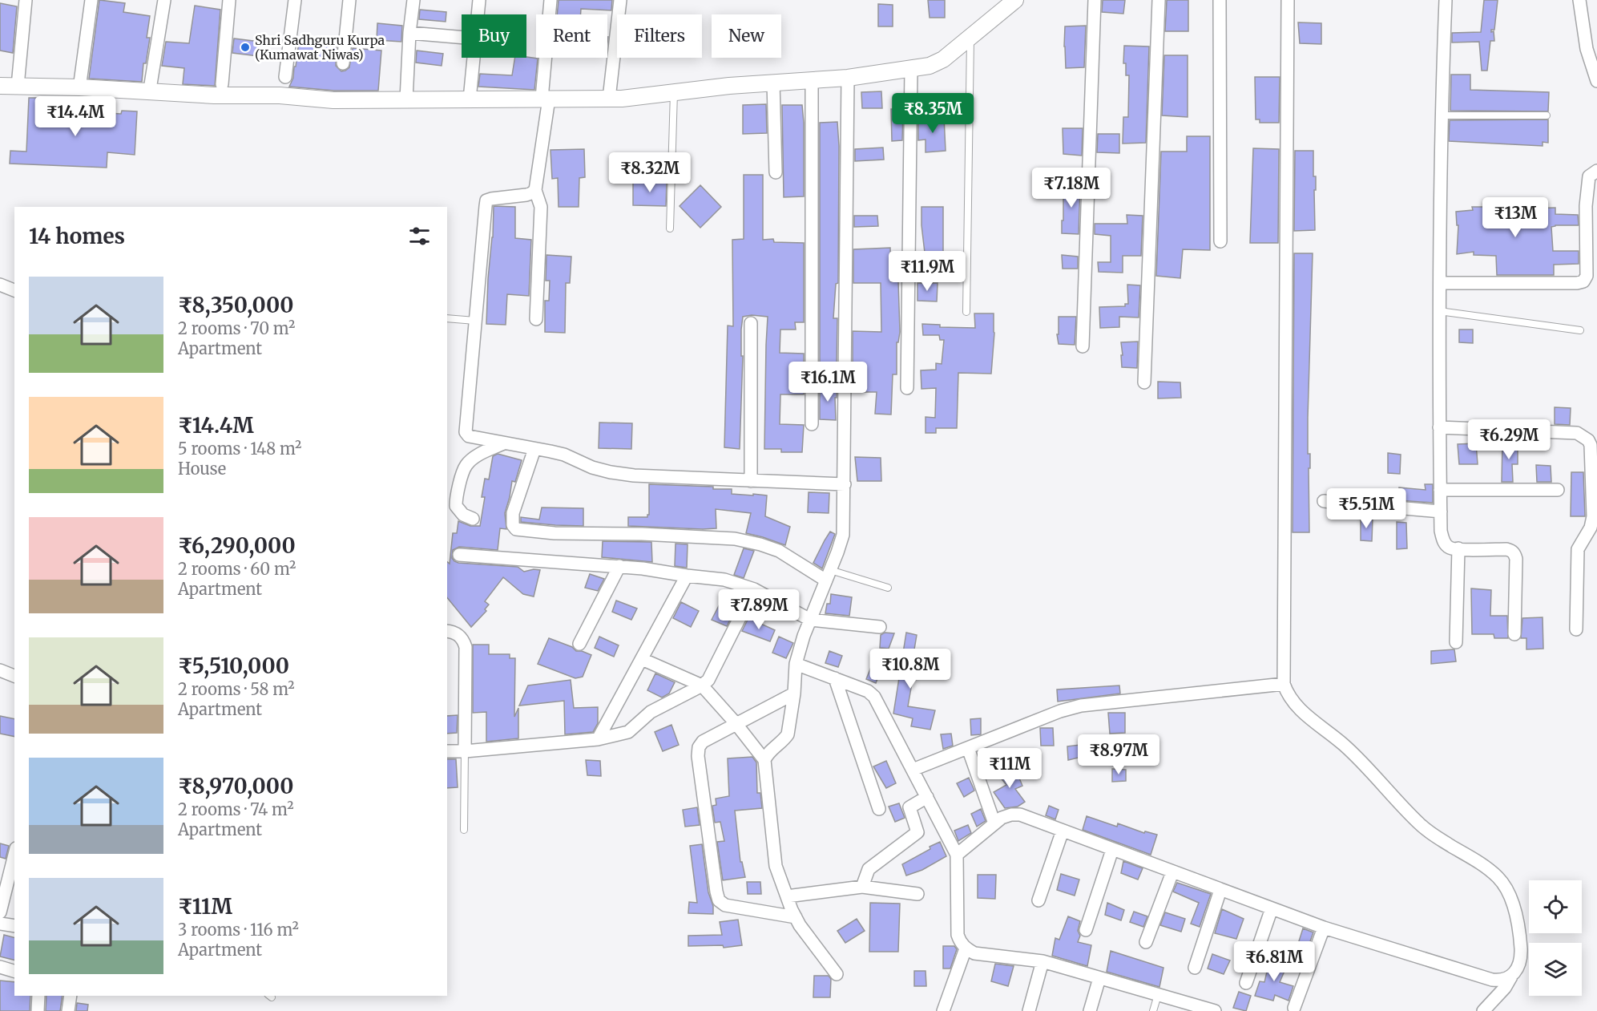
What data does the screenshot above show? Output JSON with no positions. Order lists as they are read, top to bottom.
{
  "places": ["Shri Sadhguru Kurpa (Kumawat Niwas)"],
  "page": {
    "chip": [
      "Buy",
      "Rent",
      "Filters",
      "New"
    ],
    "price": [
      "₹8.35M",
      "₹14.4M",
      "₹8.32M",
      "₹7.18M",
      "₹13M",
      "₹11.9M",
      "₹16.1M",
      "₹6.29M",
      "₹5.51M",
      "₹7.89M",
      "₹10.8M",
      "₹8.97M",
      "₹11M",
      "₹6.81M"
    ],
    "heading": "14 homes",
    "list": [
      {
        "name": "₹8,350,000",
        "note": "2 rooms · 70 m² · Apartment"
      },
      {
        "name": "₹14.4M",
        "note": "5 rooms · 148 m² · House"
      },
      {
        "name": "₹6,290,000",
        "note": "2 rooms · 60 m² · Apartment"
      },
      {
        "name": "₹5,510,000",
        "note": "2 rooms · 58 m² · Apartment"
      },
      {
        "name": "₹8,970,000",
        "note": "2 rooms · 74 m² · Apartment"
      },
      {
        "name": "₹11M",
        "note": "3 rooms · 116 m² · Apartment"
      }
    ]
  }
}
